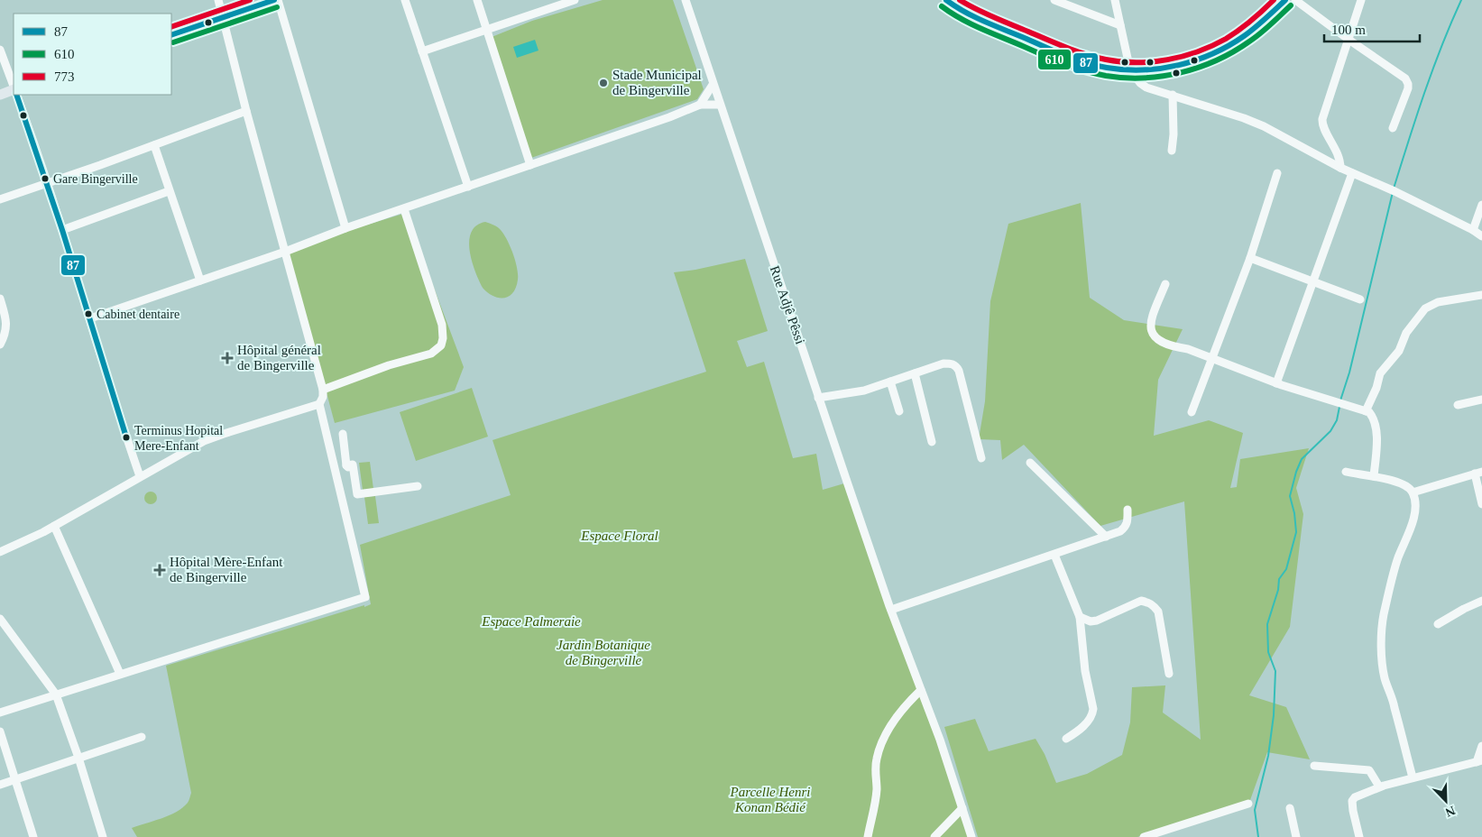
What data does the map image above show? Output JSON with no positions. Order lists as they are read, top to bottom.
{
  "streets": {
    "street": ["Rue Adjê Pêssi"]
  },
  "parks": [
    "Espace Floral",
    "Espace Palmeraie",
    "Jardin Botanique de Bingerville",
    "Parcelle Henri Konan Bédié"
  ],
  "places": {
    "other": [
      "Stade Municipal de Bingerville",
      "Gare Bingerville",
      "Cabinet dentaire",
      "Terminus Hopital Mere-Enfant"
    ],
    "health": ["Hôpital général de Bingerville", "Hôpital Mère-Enfant de Bingerville"]
  },
  "lines": ["transit line 87", "transit line 773", "transit line 610"],
  "legend": ["87", "610", "773"],
  "scale_bar": "100 m",
  "north": "bottom right"
}
